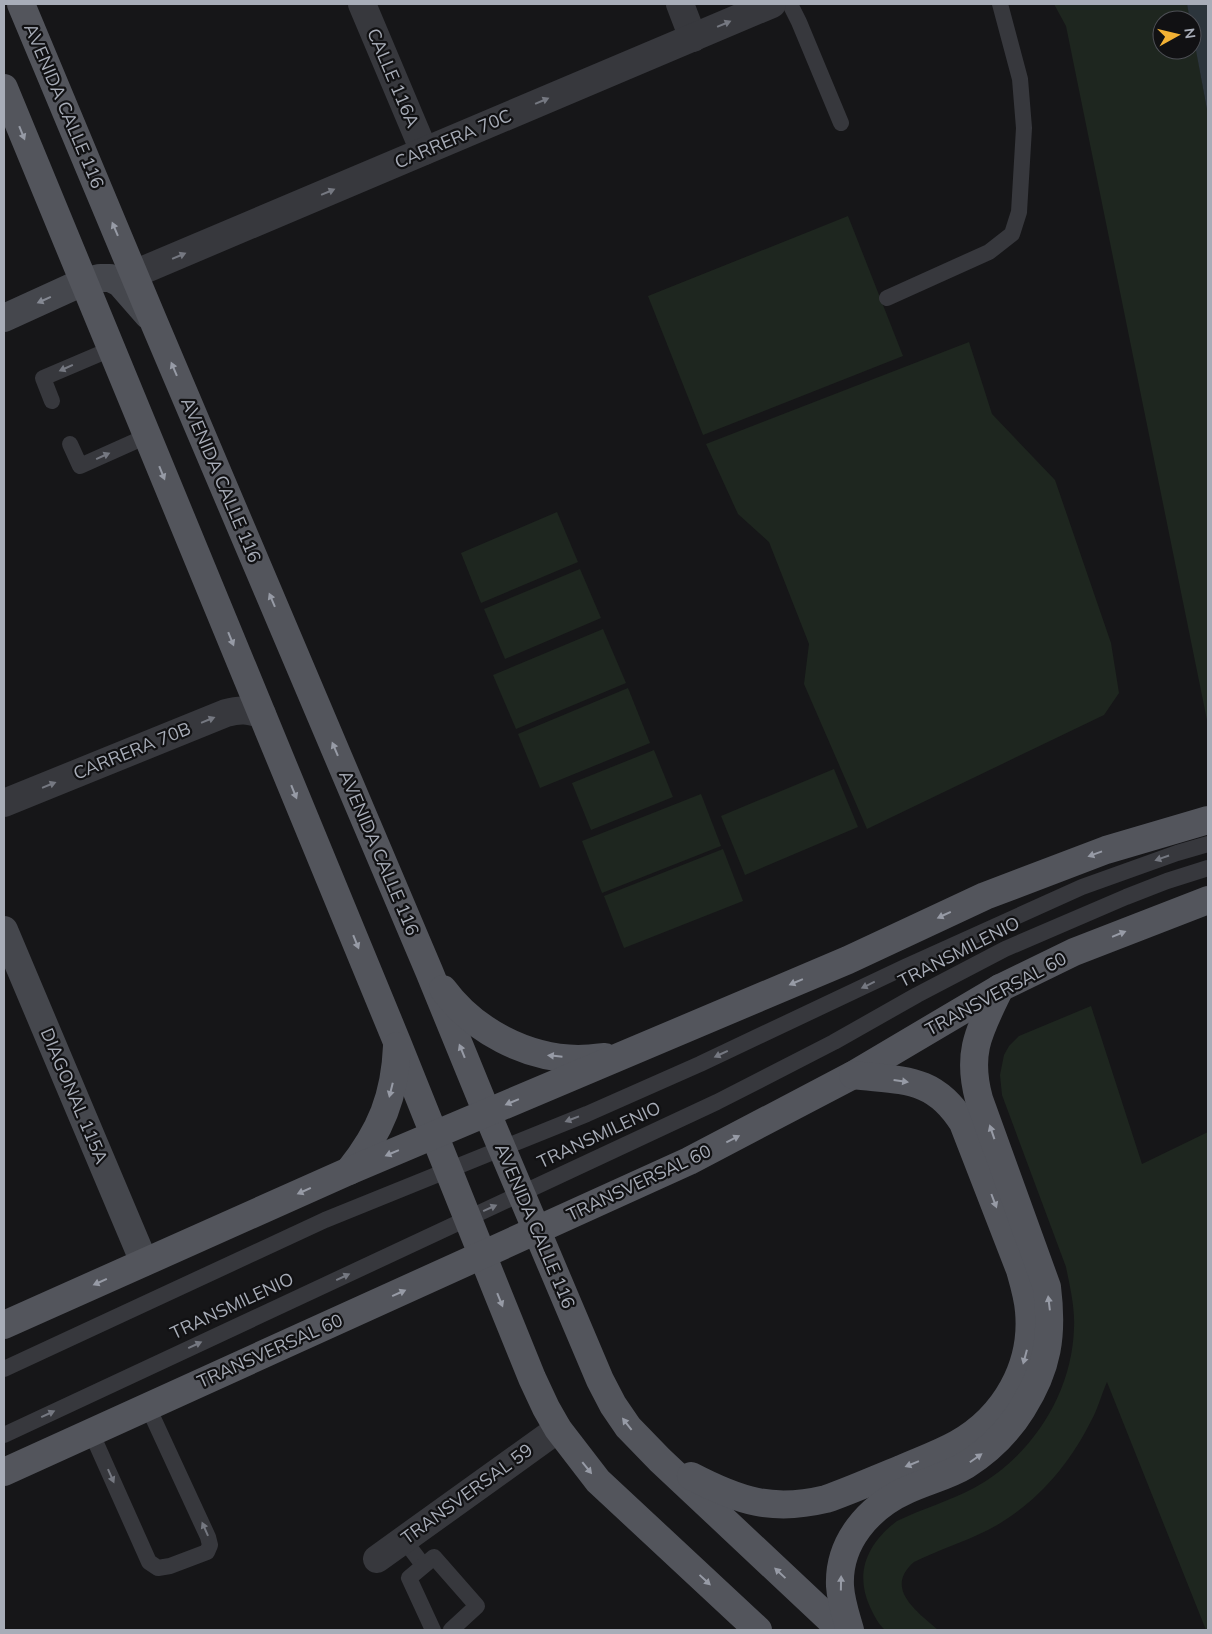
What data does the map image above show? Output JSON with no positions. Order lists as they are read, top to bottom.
{
  "streets": {
    "main road": ["AVENIDA CALLE 116", "TRANSVERSAL 60"],
    "street": [
      "CALLE 116A",
      "CARRERA 70C",
      "CARRERA 70B",
      "DIAGONAL 115A",
      "TRANSVERSAL 59"
    ],
    "lane": ["TRANSMILENIO"]
  },
  "crossings": [
    ["CALLE 116A", "CARRERA 70C"],
    ["AVENIDA CALLE 116", "CARRERA 70C"],
    ["AVENIDA CALLE 116", "TRANSMILENIO"],
    ["AVENIDA CALLE 116", "TRANSVERSAL 60"]
  ],
  "one_way": ["CARRERA 70C", "CARRERA 70B"],
  "north": "right"
}
